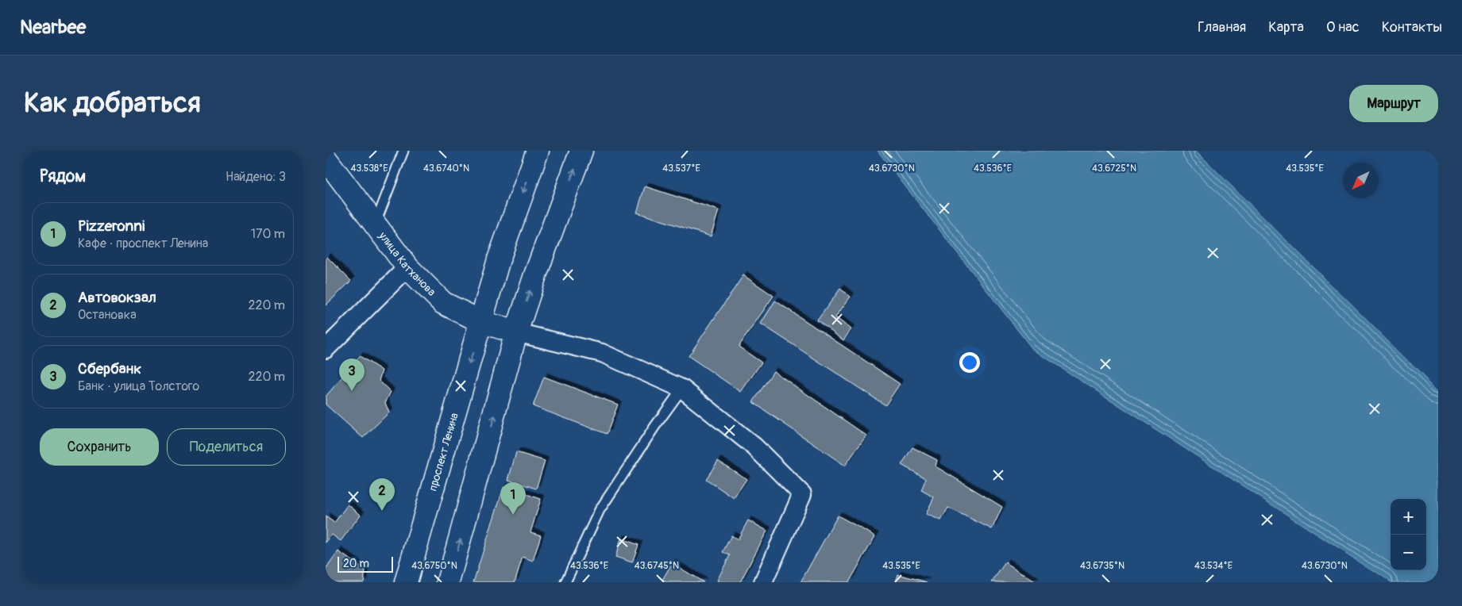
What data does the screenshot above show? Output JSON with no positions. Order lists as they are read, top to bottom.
{
  "streets": {
    "main road": ["улица Катханова", "проспект Ленина"]
  },
  "crossings": [
    ["улица Катханова", "проспект Ленина"]
  ],
  "scale_bar": "20 m",
  "north": "bottom left",
  "page": {
    "header": "Nearbee",
    "nav": [
      "Главная",
      "Карта",
      "О нас",
      "Контакты"
    ],
    "buttons": [
      "Маршрут",
      ["Сохранить", "Поделиться"]
    ],
    "title": "Как добраться",
    "heading": ["Рядом", "Найдено: 3"],
    "list": [
      {
        "mark": "1",
        "name": "Pizzeronni",
        "note": "Кафе · проспект Ленина",
        "value": "170 m"
      },
      {
        "mark": "2",
        "name": "Автовокзал",
        "note": "Остановка",
        "value": "220 m"
      },
      {
        "mark": "3",
        "name": "Сбербанк",
        "note": "Банк · улица Толстого",
        "value": "220 m"
      }
    ],
    "pins": ["3", "2", "1"],
    "map_buttons": ["+", "−"],
    "scale": "20 m"
  },
  "coordinates": [
    "43.6740°N",
    "43.6730°N",
    "43.6725°N",
    "43.537°E",
    "43.538°E",
    "43.536°E",
    "43.535°E",
    "43.534°E",
    "43.6750°N",
    "43.6745°N",
    "43.6735°N"
  ]
}
